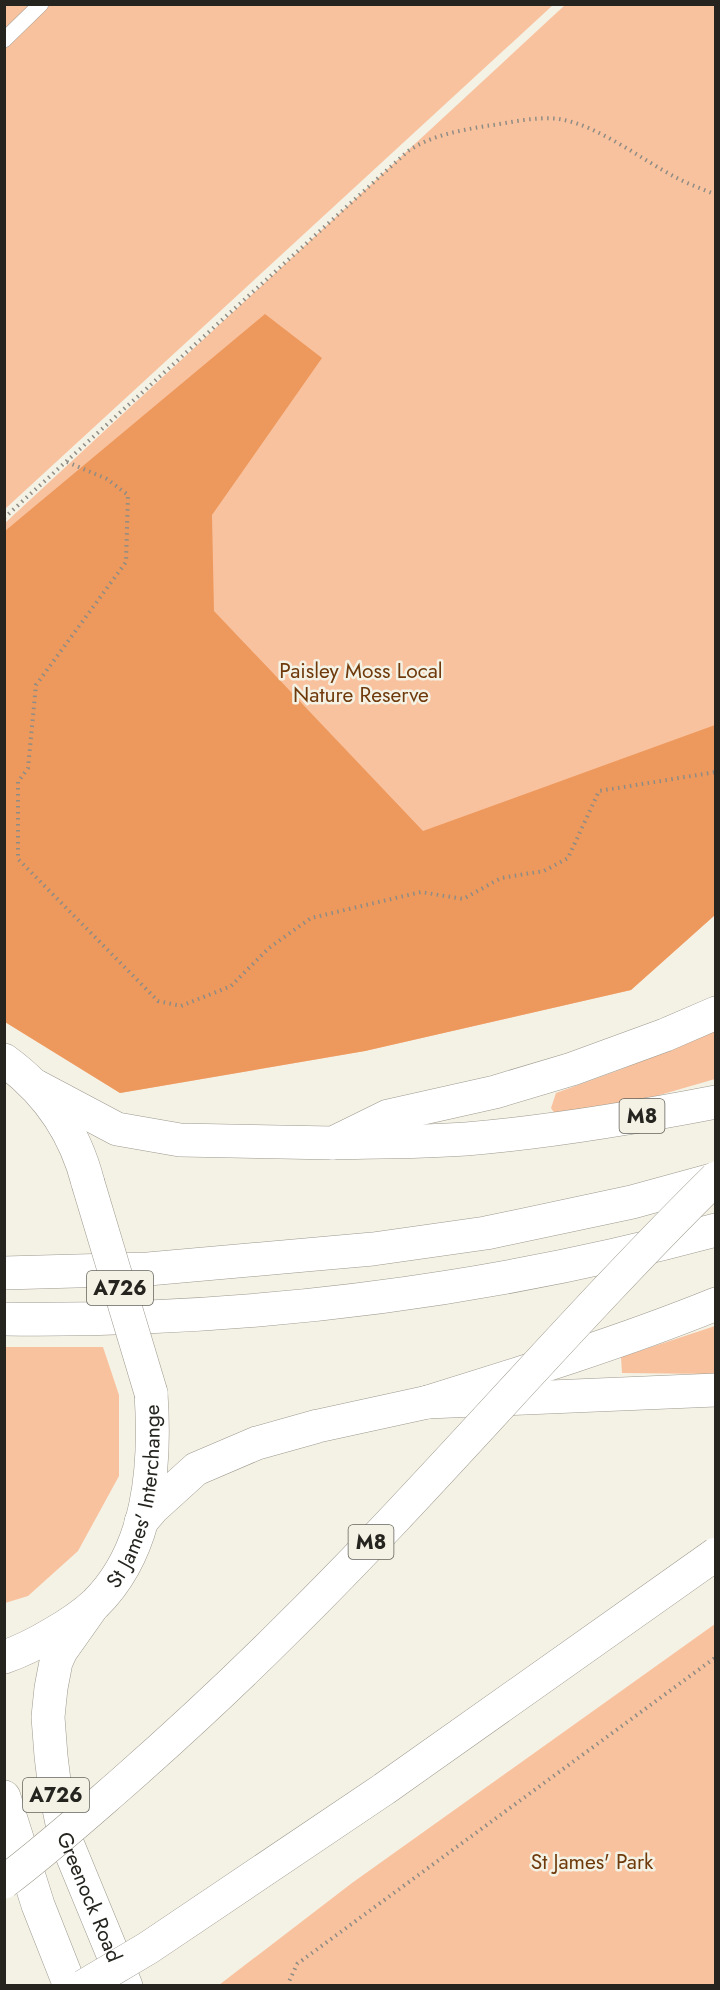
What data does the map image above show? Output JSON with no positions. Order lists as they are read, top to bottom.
{
  "streets": {
    "main road": [
      "M8",
      "A726",
      "St James' Interchange",
      "Greenock Road"
    ]
  },
  "crossings": [
    ["St James' Interchange", "Greenock Road"]
  ],
  "parks": ["Paisley Moss Local Nature Reserve", "St James' Park"]
}
